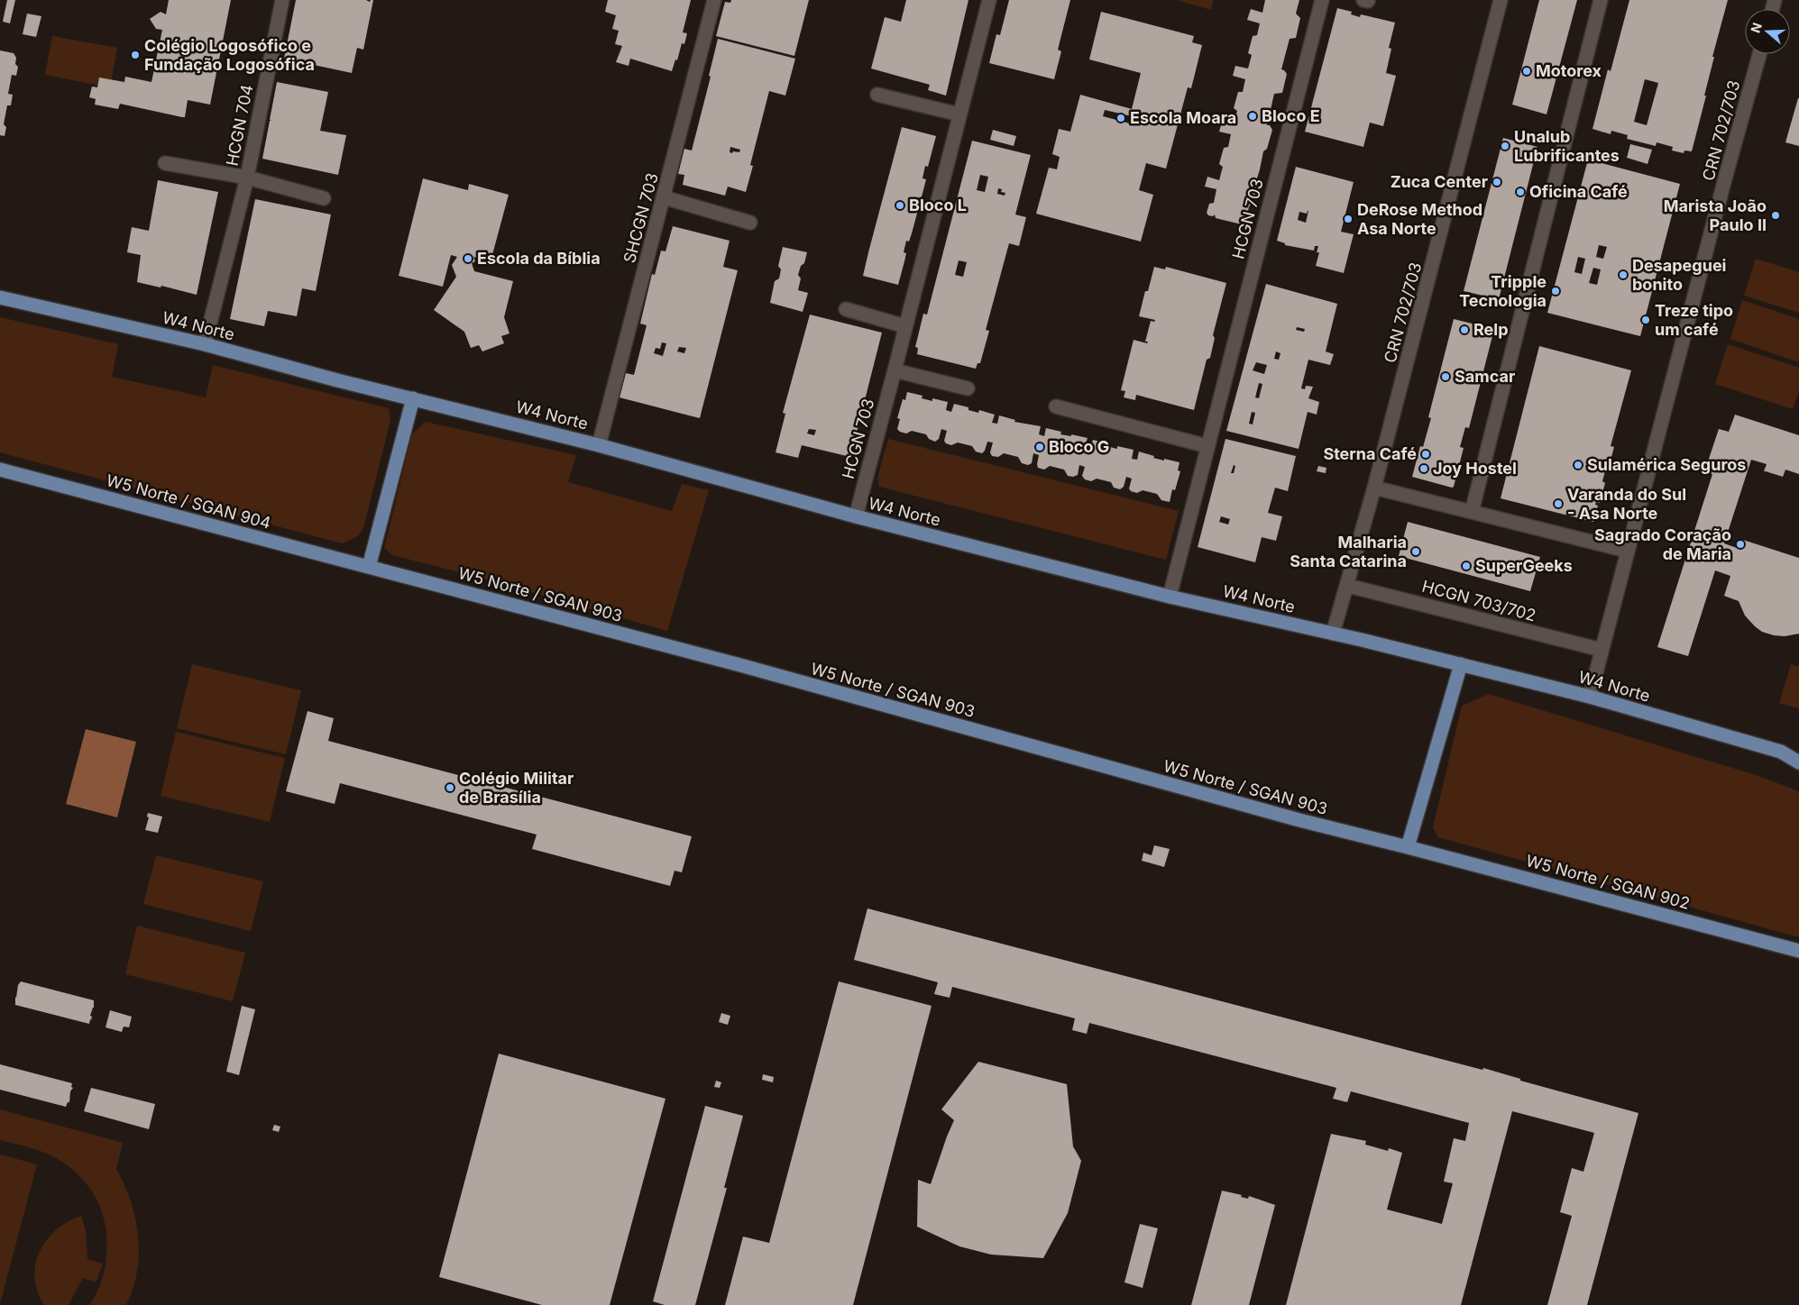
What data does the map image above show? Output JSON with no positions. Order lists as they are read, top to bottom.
{
  "streets": {
    "main road": [
      "W4 Norte",
      "W5 Norte / SGAN 904",
      "W5 Norte / SGAN 903",
      "W5 Norte / SGAN 902"
    ],
    "street": [
      "HCGN 704",
      "CRN 702/703",
      "SHCGN 703",
      "HCGN 703",
      "HCGN 703/702"
    ]
  },
  "crossings": [
    ["HCGN 704", "W4 Norte"],
    ["CRN 702/703", "W4 Norte"],
    ["CRN 702/703", "HCGN 703/702"],
    ["SHCGN 703", "W4 Norte"],
    ["HCGN 703", "W4 Norte"],
    ["W5 Norte / SGAN 904", "W5 Norte / SGAN 903"],
    ["W5 Norte / SGAN 903", "W5 Norte / SGAN 902"]
  ],
  "places": [
    "Colégio Logosófico e Fundação Logosófica",
    "Motorex",
    "Bloco E",
    "Escola Moara",
    "Unalub Lubrificantes",
    "Zuca Center",
    "Oficina Café",
    "Bloco L",
    "Marista João Paulo II",
    "DeRose Method Asa Norte",
    "Escola da Bíblia",
    "Desapeguei bonito",
    "Tripple Tecnologia",
    "Treze tipo um café",
    "Relp",
    "Samcar",
    "Bloco G",
    "Sterna Café",
    "Sulamérica Seguros",
    "Joy Hostel",
    "Varanda do Sul - Asa Norte",
    "Sagrado Coração de Maria",
    "Malharia Santa Catarina",
    "SuperGeeks",
    "Colégio Militar de Brasília"
  ],
  "north": "left"
}
